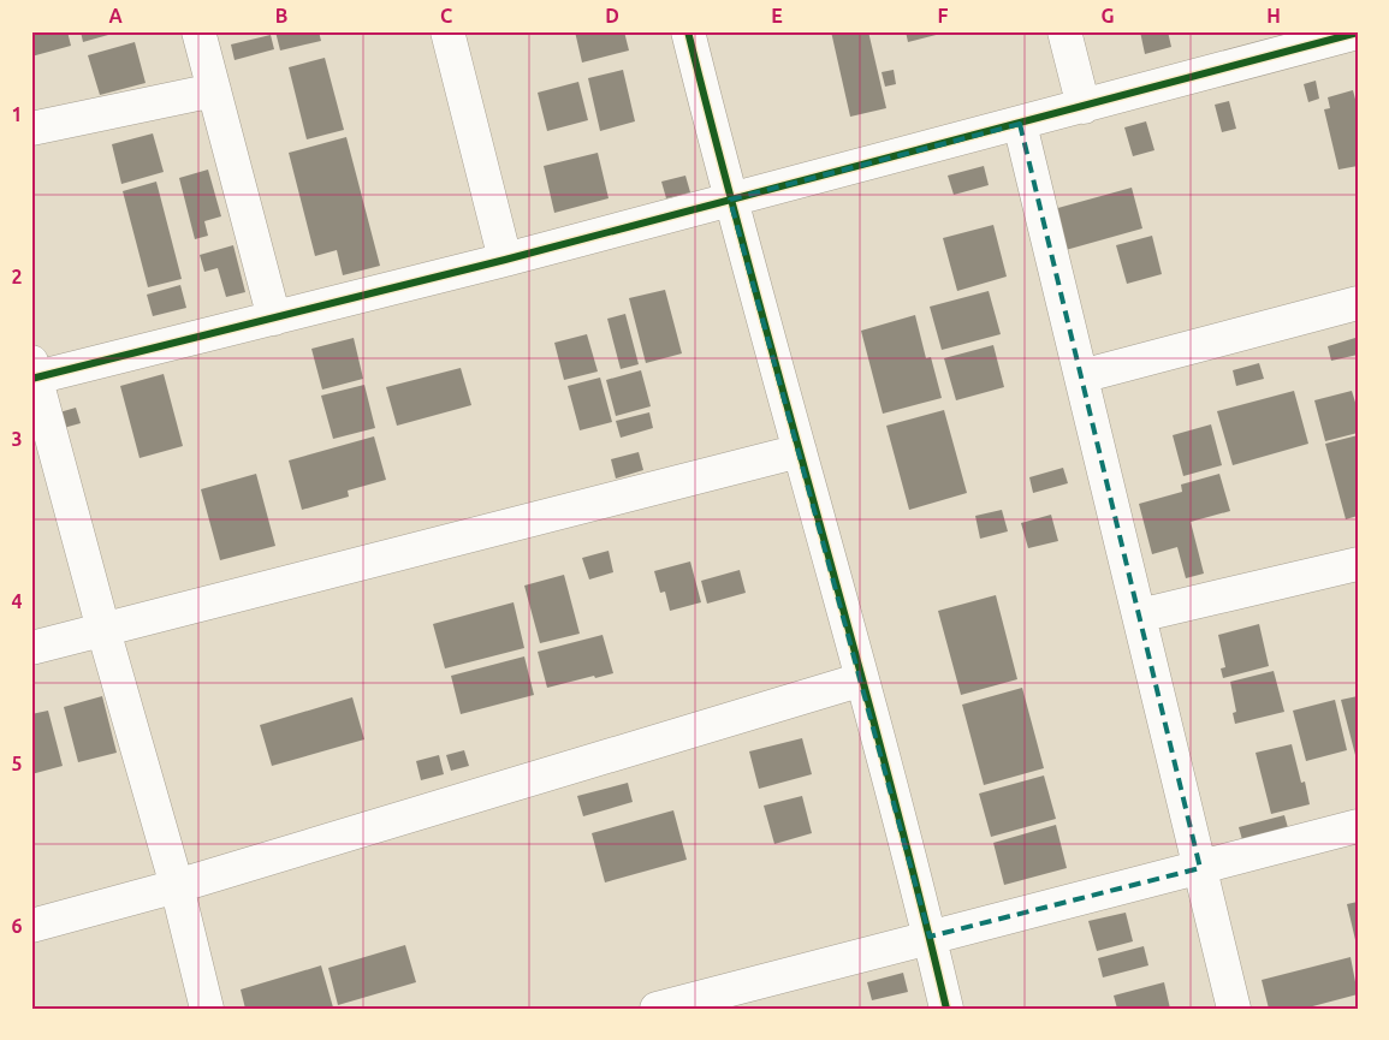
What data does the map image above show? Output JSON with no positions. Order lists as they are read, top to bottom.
{
  "grid": {
    "columns": [
      "A",
      "B",
      "C",
      "D",
      "E",
      "F",
      "G",
      "H"
    ],
    "rows": [
      "1",
      "2",
      "3",
      "4",
      "5",
      "6"
    ]
  }
}
